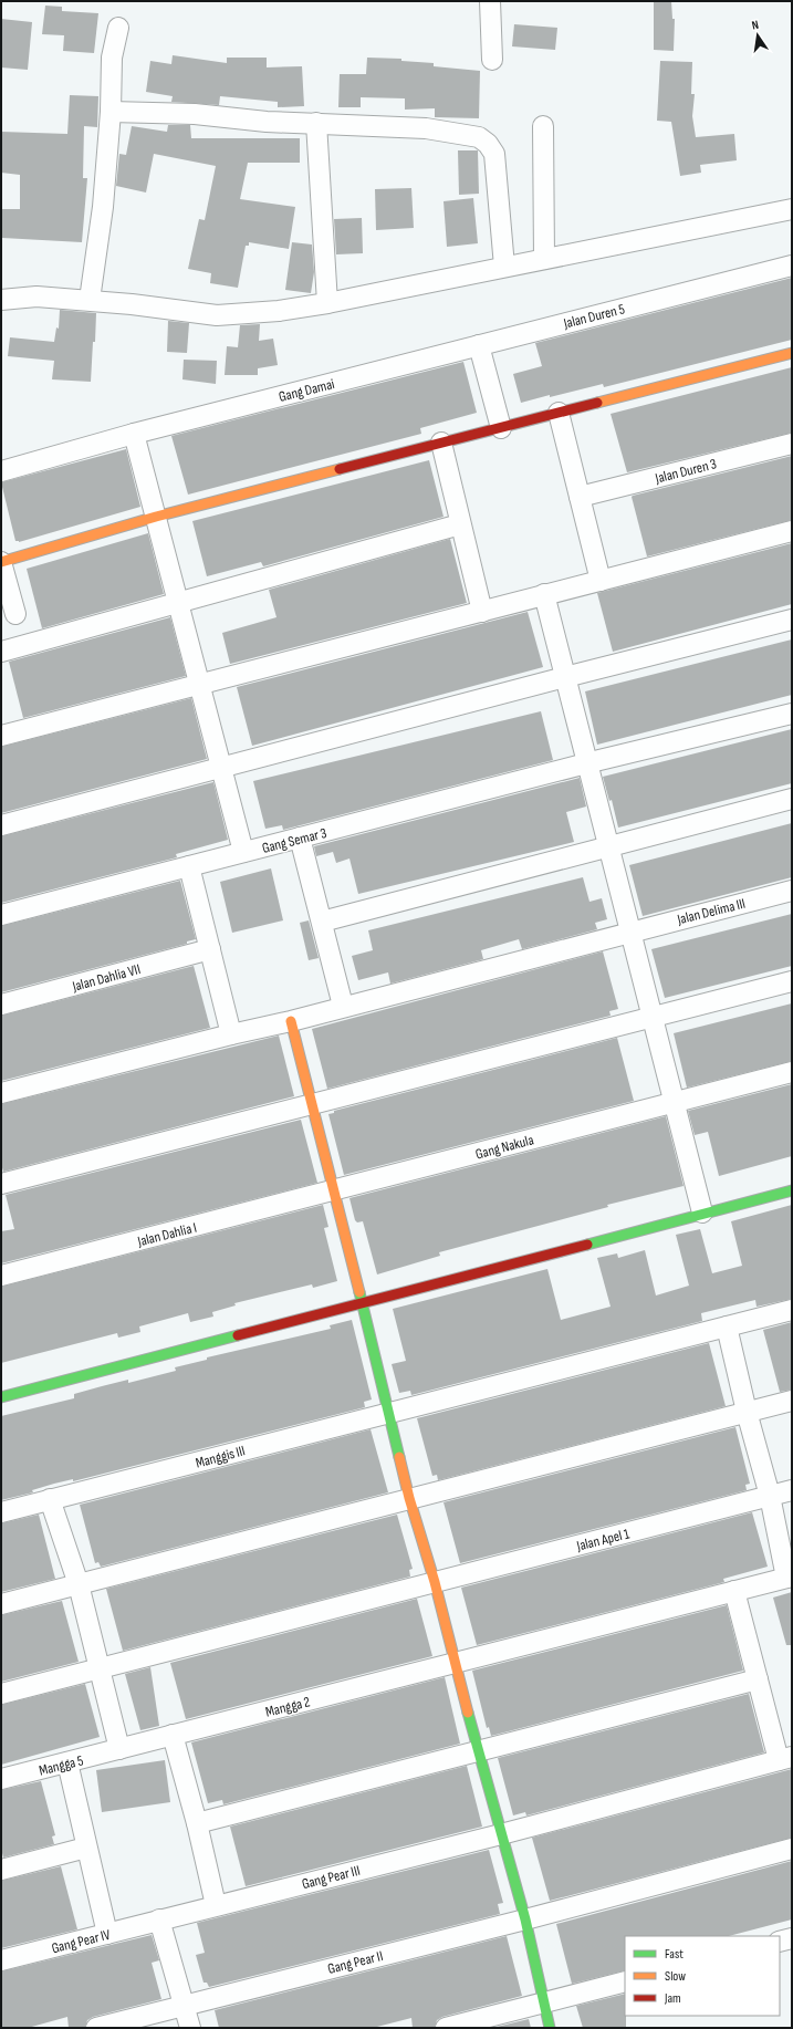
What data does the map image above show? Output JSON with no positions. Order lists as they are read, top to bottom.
{
  "streets": {
    "street": [
      "Jalan Duren 5",
      "Gang Damai",
      "Jalan Duren 3",
      "Gang Semar 3",
      "Jalan Delima III",
      "Jalan Dahlia VII",
      "Gang Nakula",
      "Jalan Dahlia I",
      "Manggis III",
      "Jalan Apel 1",
      "Mangga 2",
      "Mangga 5",
      "Gang Pear III",
      "Gang Pear IV",
      "Gang Pear II"
    ]
  },
  "crossings": [
    ["Jalan Duren 5", "Gang Damai"],
    ["Gang Nakula", "Jalan Dahlia I"],
    ["Mangga 2", "Mangga 5"],
    ["Gang Pear III", "Gang Pear IV"]
  ],
  "legend": ["Fast", "Slow", "Jam"],
  "north": "top"
}
